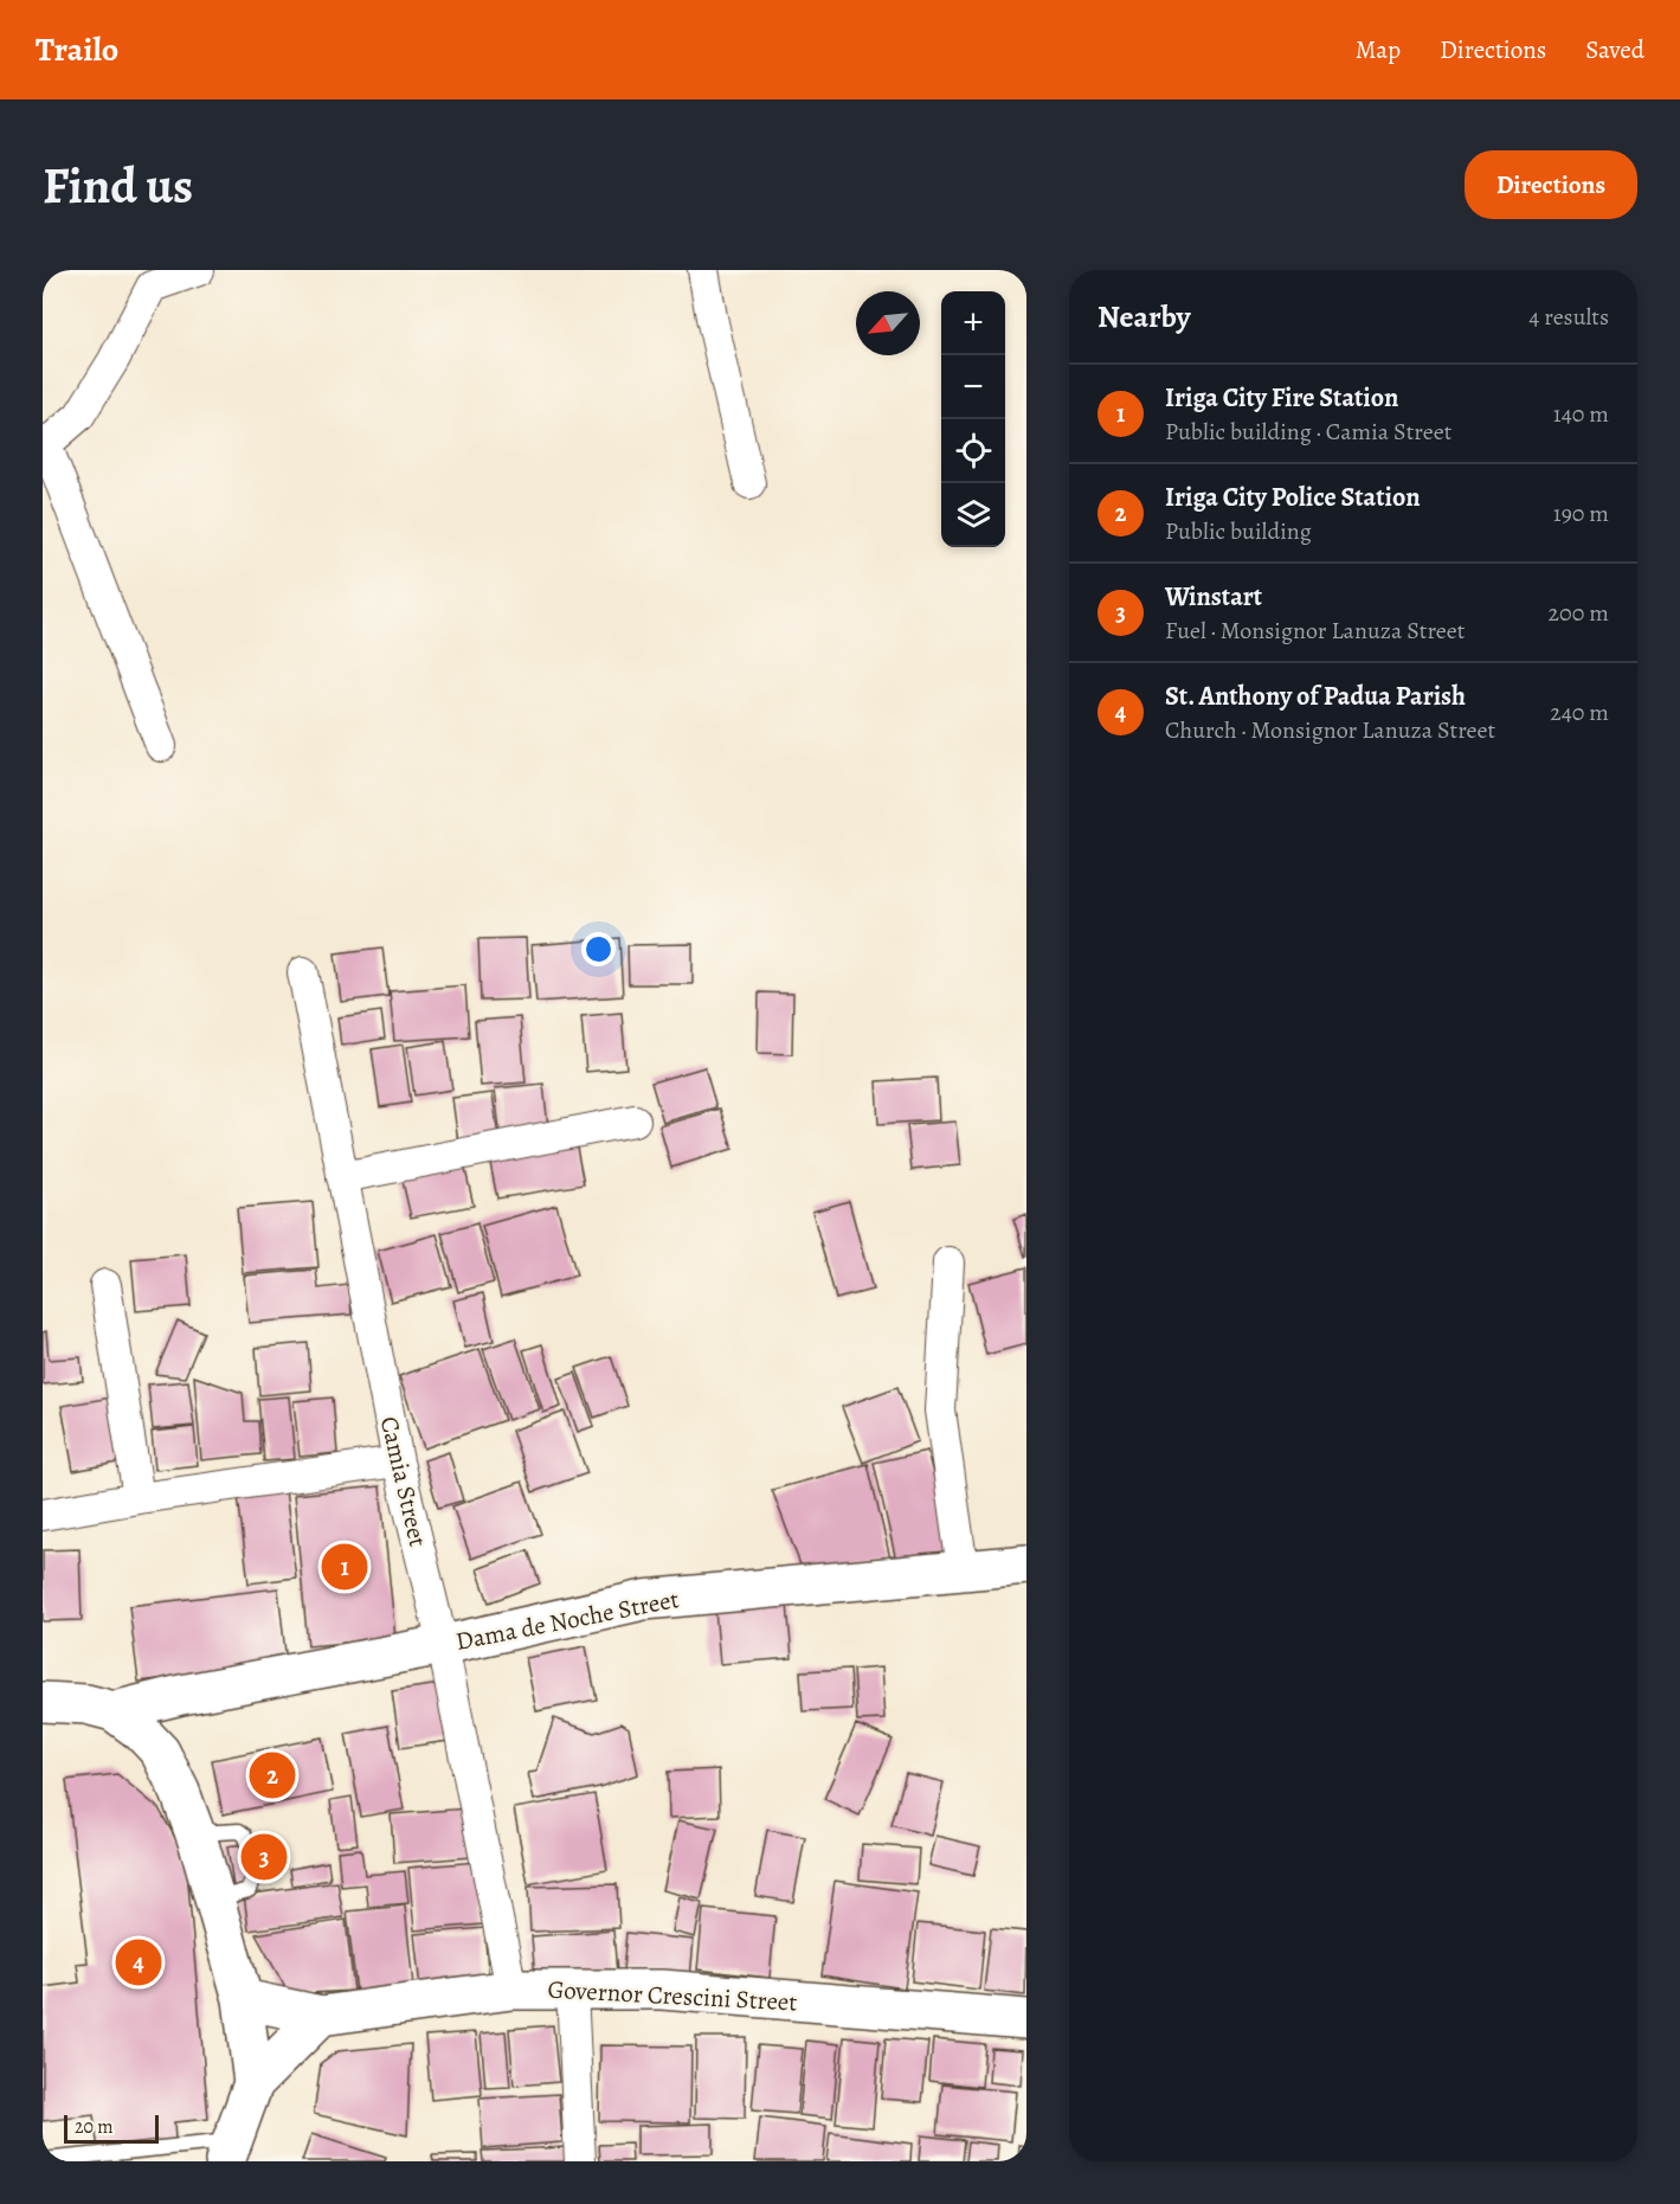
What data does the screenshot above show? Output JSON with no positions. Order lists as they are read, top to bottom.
{
  "streets": {
    "main road": ["Dama de Noche Street", "Governor Crescini Street"],
    "street": ["Camia Street"]
  },
  "crossings": [
    ["Camia Street", "Dama de Noche Street"],
    ["Camia Street", "Governor Crescini Street"]
  ],
  "scale_bar": "20 m",
  "north": "bottom left",
  "page": {
    "header": "Trailo",
    "nav": ["Map", "Directions", "Saved"],
    "buttons": "Directions",
    "title": "Find us",
    "heading": ["Nearby", "4 results"],
    "map_buttons": ["+", "−"],
    "list": [
      {
        "mark": "1",
        "name": "Iriga City Fire Station",
        "note": "Public building · Camia Street",
        "value": "140 m"
      },
      {
        "mark": "2",
        "name": "Iriga City Police Station",
        "note": "Public building",
        "value": "190 m"
      },
      {
        "mark": "3",
        "name": "Winstart",
        "note": "Fuel · Monsignor Lanuza Street",
        "value": "200 m"
      },
      {
        "mark": "4",
        "name": "St. Anthony of Padua Parish",
        "note": "Church · Monsignor Lanuza Street",
        "value": "240 m"
      }
    ],
    "pins": [
      "1",
      "2",
      "3",
      "4"
    ],
    "scale": "20 m"
  }
}
